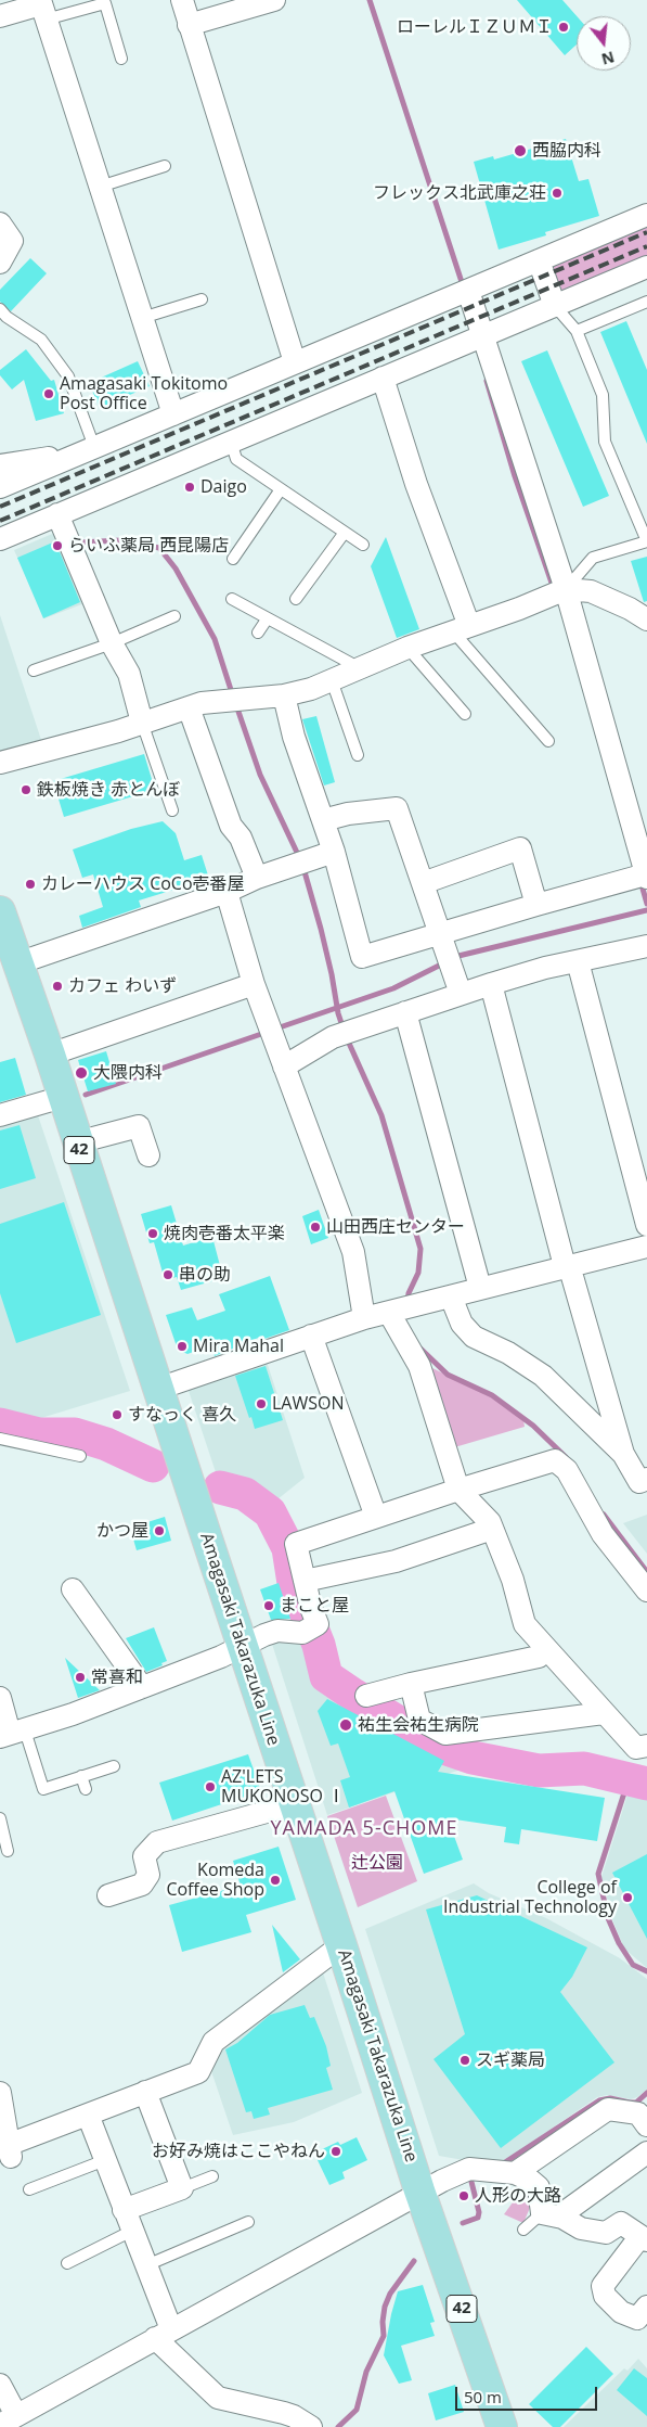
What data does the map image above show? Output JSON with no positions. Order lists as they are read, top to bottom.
{
  "streets": {
    "main road": ["42", "Amagasaki Takarazuka Line"]
  },
  "districts": ["YAMADA 5-CHOME"],
  "parks": ["辻公園"],
  "places": [
    "ローレルＩＺＵＭＩ",
    "西脇内科",
    "フレックス北武庫之荘",
    "Amagasaki Tokitomo Post Office",
    "Daigo",
    "らいふ薬局 西昆陽店",
    "鉄板焼き 赤とんぼ",
    "カレーハウス CoCo壱番屋",
    "カフェ わいず",
    "大隈内科",
    "山田西庄センター",
    "焼肉壱番太平楽",
    "串の助",
    "Mira Mahal",
    "LAWSON",
    "すなっく 喜久",
    "かつ屋",
    "まこと屋",
    "常喜和",
    "祐生会祐生病院",
    "AZ'LETS MUKONOSO Ⅰ",
    "Komeda Coffee Shop",
    "College of Industrial Technology",
    "スギ薬局",
    "お好み焼はここやねん",
    "人形の大路"
  ],
  "scale_bar": "50 m",
  "north": "bottom"
}
